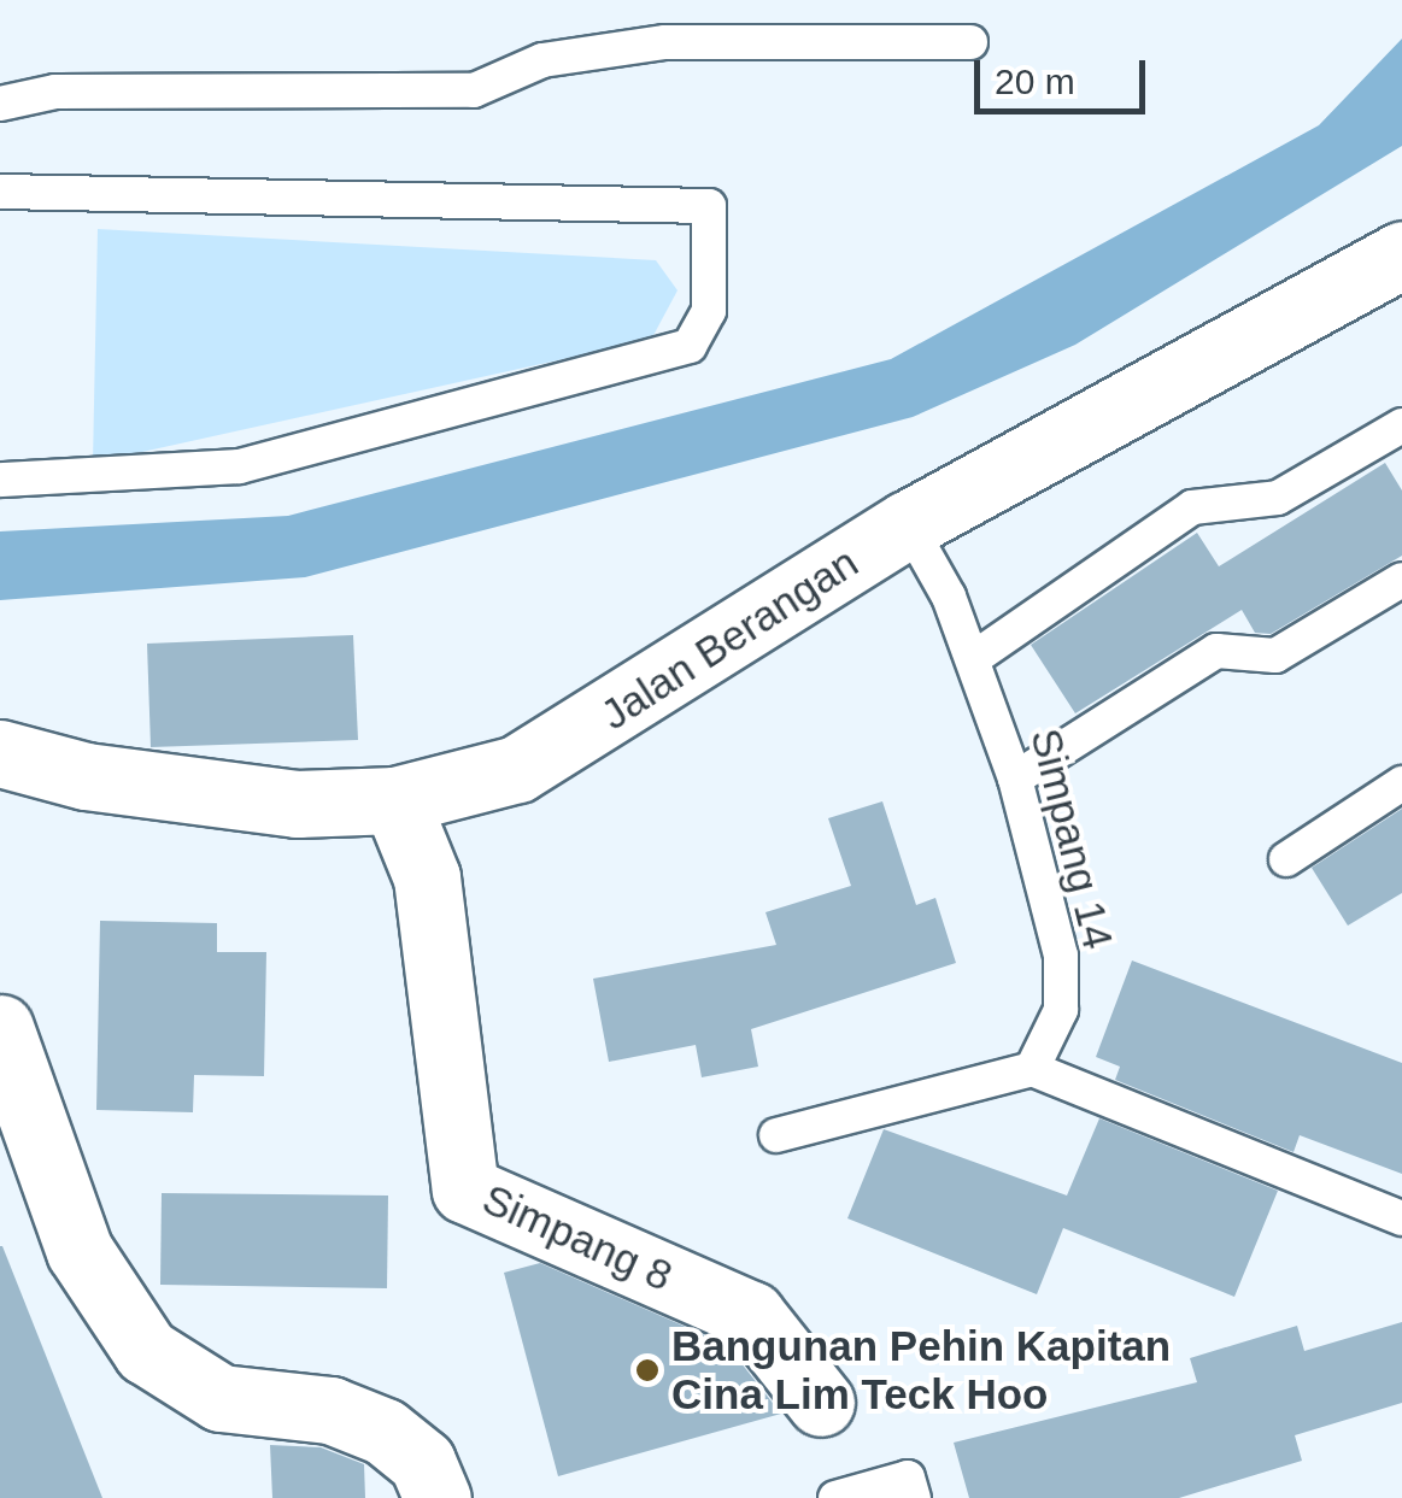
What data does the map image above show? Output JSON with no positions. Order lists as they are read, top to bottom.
{
  "streets": {
    "street": ["Jalan Berangan", "Simpang 8"],
    "lane": ["Simpang 14"]
  },
  "crossings": [
    ["Jalan Berangan", "Simpang 14"],
    ["Jalan Berangan", "Simpang 8"]
  ],
  "places": ["Bangunan Pehin Kapitan Cina Lim Teck Hoo"],
  "scale_bar": "20 m"
}
